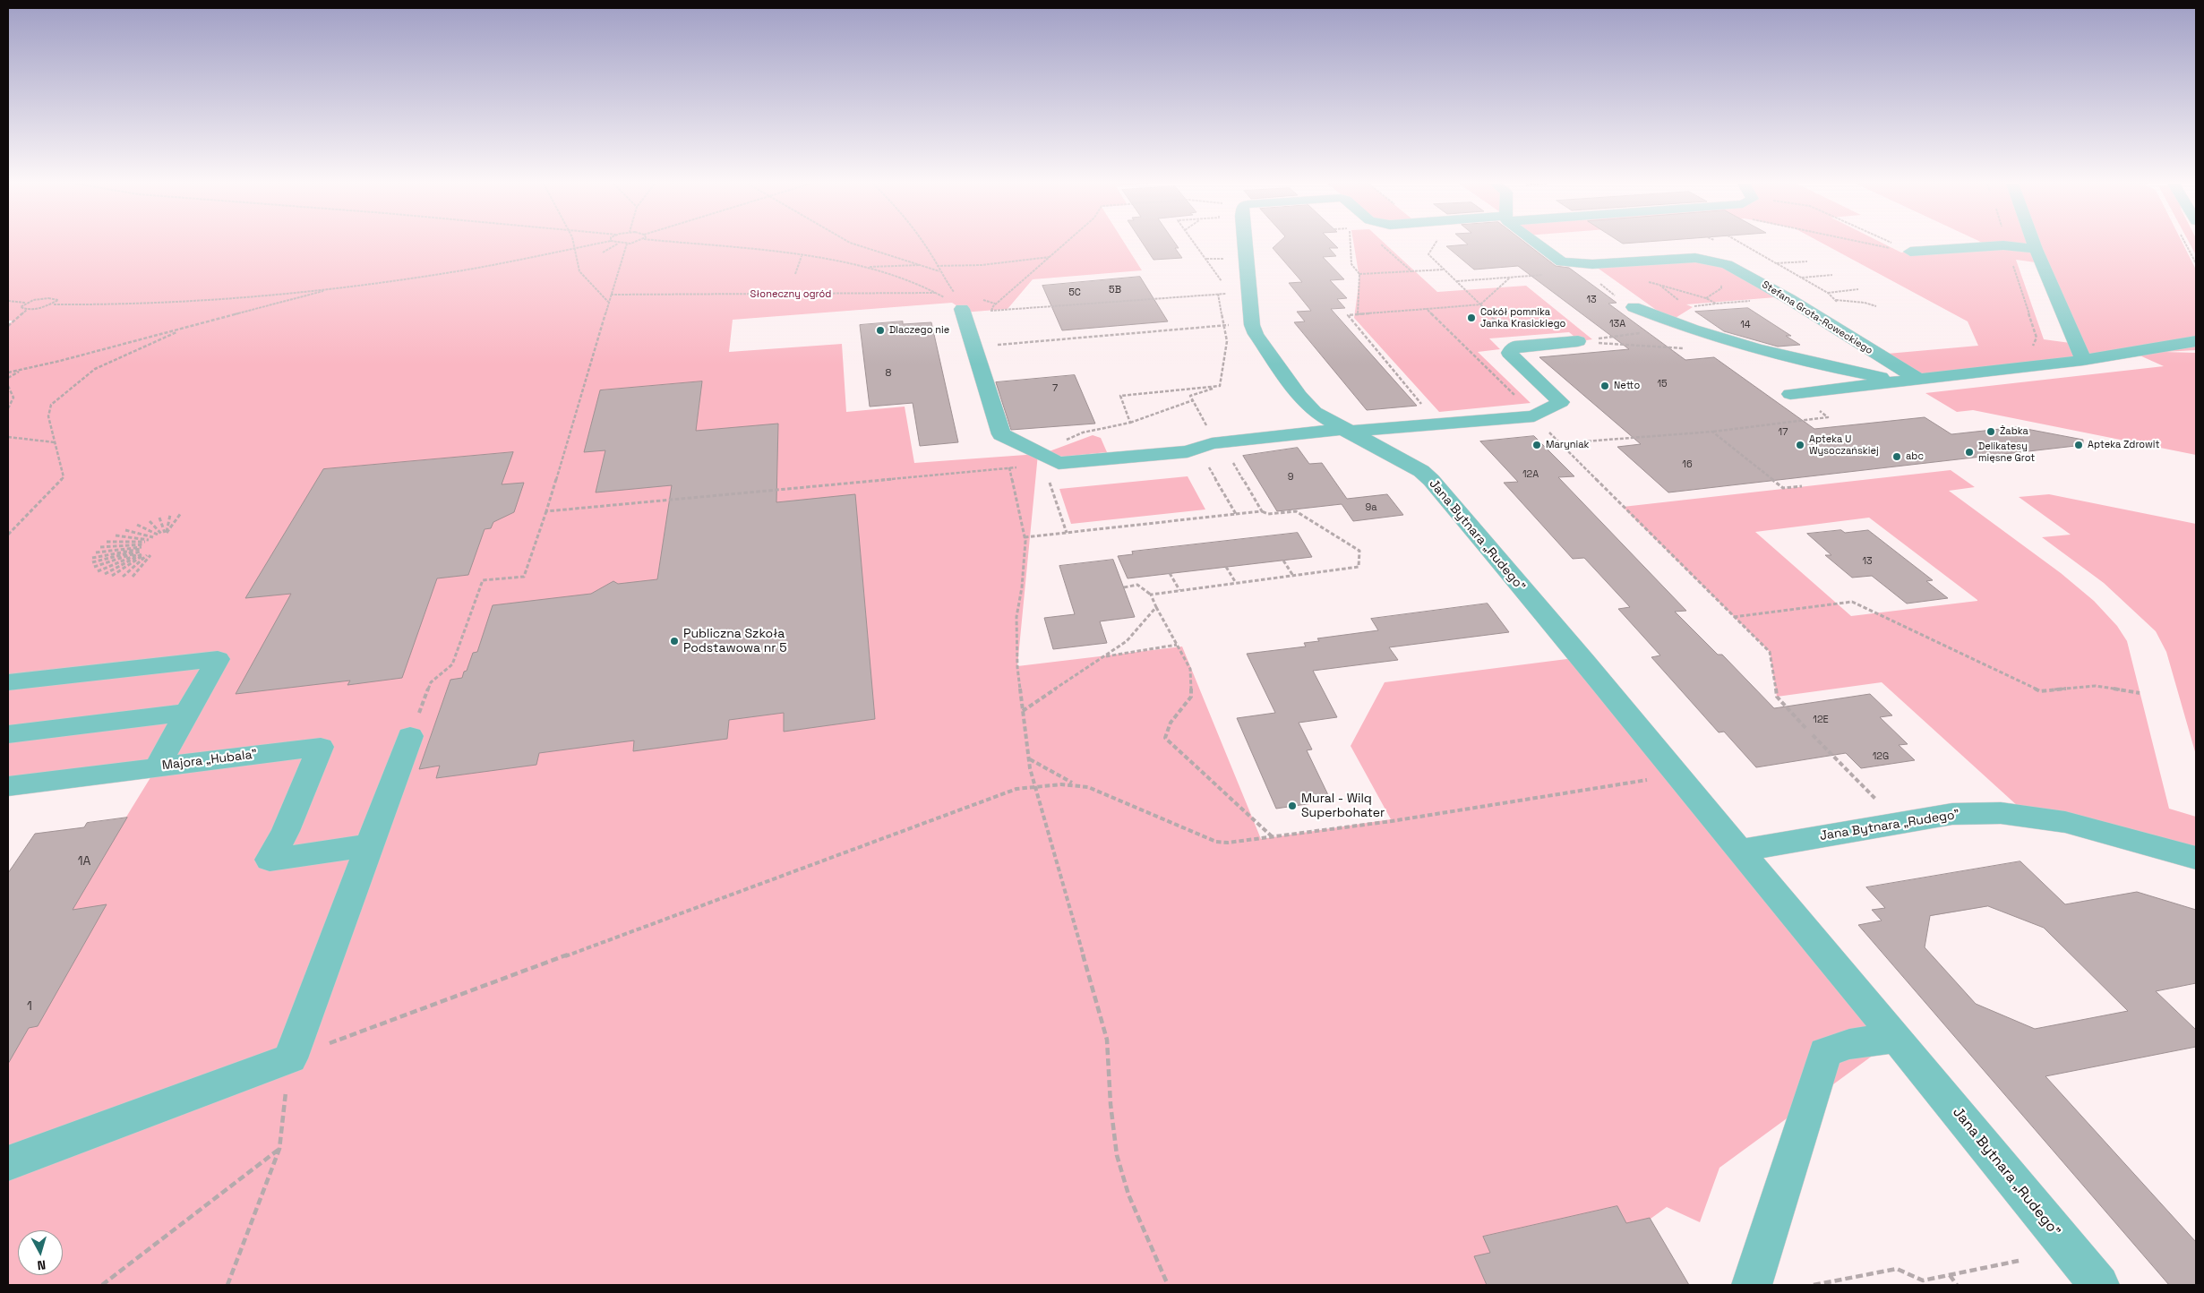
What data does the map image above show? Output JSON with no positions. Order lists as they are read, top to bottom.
{
  "streets": {
    "street": ["Stefana Grota-Roweckiego", "Jana Bytnara „Rudego”", "Majora „Hubala”"]
  },
  "parks": ["Słoneczny ogród"],
  "places": [
    "Cokół pomnika Janka Krasickiego",
    "Dlaczego nie",
    "Netto",
    "Żabka",
    "Maryniak",
    "Apteka U Wysoczańskiej",
    "Apteka Zdrowit",
    "Delikatesy mięsne Grot",
    "abc",
    "Publiczna Szkoła Podstawowa nr 5",
    "Mural - Wilq Superbohater"
  ],
  "house_numbers": [
    "5B",
    "5C",
    "13",
    "13A",
    "14",
    "8",
    "15",
    "7",
    "17",
    "16",
    "12A",
    "9",
    "9a",
    "13",
    "12E",
    "12G",
    "1A",
    "1"
  ],
  "north": "bottom"
}
